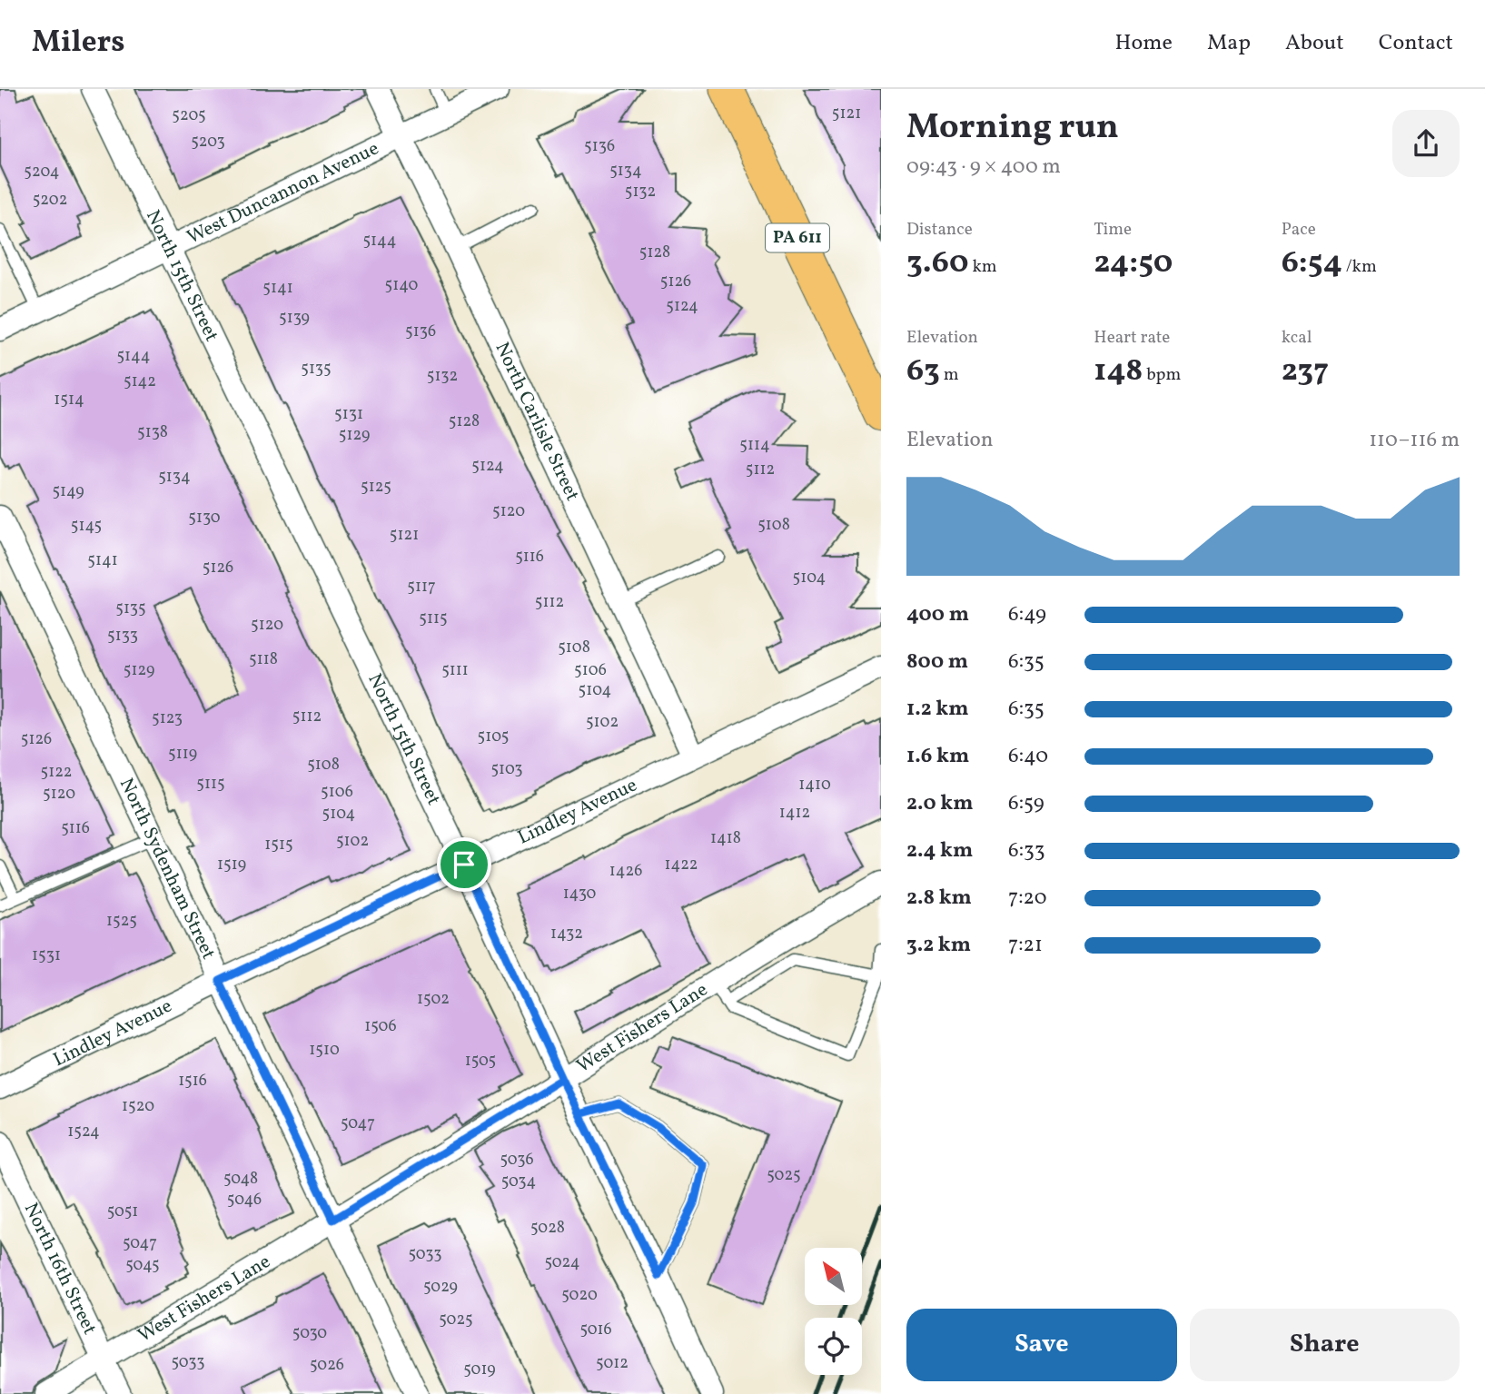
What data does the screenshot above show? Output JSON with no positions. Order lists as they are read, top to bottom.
{
  "streets": {
    "main road": ["PA 611"],
    "street": [
      "West Duncannon Avenue",
      "North 15th Street",
      "North Carlisle Street",
      "Lindley Avenue",
      "North Sydenham Street",
      "West Fishers Lane",
      "North 16th Street"
    ]
  },
  "crossings": [
    ["West Duncannon Avenue", "North 15th Street"],
    ["West Duncannon Avenue", "North Carlisle Street"],
    ["North 15th Street", "Lindley Avenue"],
    ["North 15th Street", "West Fishers Lane"],
    ["North Carlisle Street", "Lindley Avenue"],
    ["Lindley Avenue", "North Sydenham Street"],
    ["North Sydenham Street", "West Fishers Lane"],
    ["West Fishers Lane", "North 16th Street"]
  ],
  "house_numbers": [
    "5121",
    "5205",
    "5203",
    "5136",
    "5134",
    "5204",
    "5132",
    "5202",
    "5144",
    "5128",
    "5126",
    "5140",
    "5141",
    "5124",
    "5139",
    "5136",
    "5144",
    "5135",
    "5132",
    "5142",
    "1514",
    "5131",
    "5128",
    "5138",
    "5129",
    "5114",
    "5124",
    "5112",
    "5134",
    "5125",
    "5149",
    "5120",
    "5130",
    "5108",
    "5145",
    "5121",
    "5116",
    "5141",
    "5126",
    "5104",
    "5117",
    "5112",
    "5135",
    "5115",
    "5120",
    "5133",
    "5108",
    "5118",
    "5129",
    "5111",
    "5106",
    "5104",
    "5112",
    "5123",
    "5102",
    "5105",
    "5126",
    "5119",
    "5108",
    "5103",
    "5122",
    "5115",
    "1410",
    "5106",
    "5120",
    "1412",
    "5104",
    "5116",
    "1418",
    "5102",
    "1515",
    "1519",
    "1422",
    "1426",
    "1430",
    "1525",
    "1432",
    "1531",
    "1502",
    "1506",
    "1510",
    "1505",
    "1516",
    "1520",
    "5047",
    "1524",
    "5036",
    "5025",
    "5048",
    "5034",
    "5046",
    "5051",
    "5028",
    "5047",
    "5033",
    "5024",
    "5045",
    "5029",
    "5020",
    "5025",
    "5016",
    "5030",
    "5033",
    "5012",
    "5026",
    "5019"
  ],
  "north": "top left",
  "page": {
    "header": "Milers",
    "nav": [
      "Home",
      "Map",
      "About",
      "Contact"
    ],
    "heading": ["Morning run", "09:43 · 9 × 400 m"],
    "stats": [
      ["Distance", "3.60 km"],
      ["Time", "24:50"],
      ["Pace", "6:54 /km"],
      ["Elevation", "63 m"],
      ["Heart rate", "148 bpm"],
      ["kcal", "237"]
    ],
    "chart": ["Elevation", "110–116 m"],
    "list": [
      {
        "name": "400 m",
        "note": "6:49"
      },
      {
        "name": "800 m",
        "note": "6:35"
      },
      {
        "name": "1.2 km",
        "note": "6:35"
      },
      {
        "name": "1.6 km",
        "note": "6:40"
      },
      {
        "name": "2.0 km",
        "note": "6:59"
      },
      {
        "name": "2.4 km",
        "note": "6:33"
      },
      {
        "name": "2.8 km",
        "note": "7:20"
      },
      {
        "name": "3.2 km",
        "note": "7:21"
      }
    ],
    "buttons": ["Save", "Share"]
  }
}
